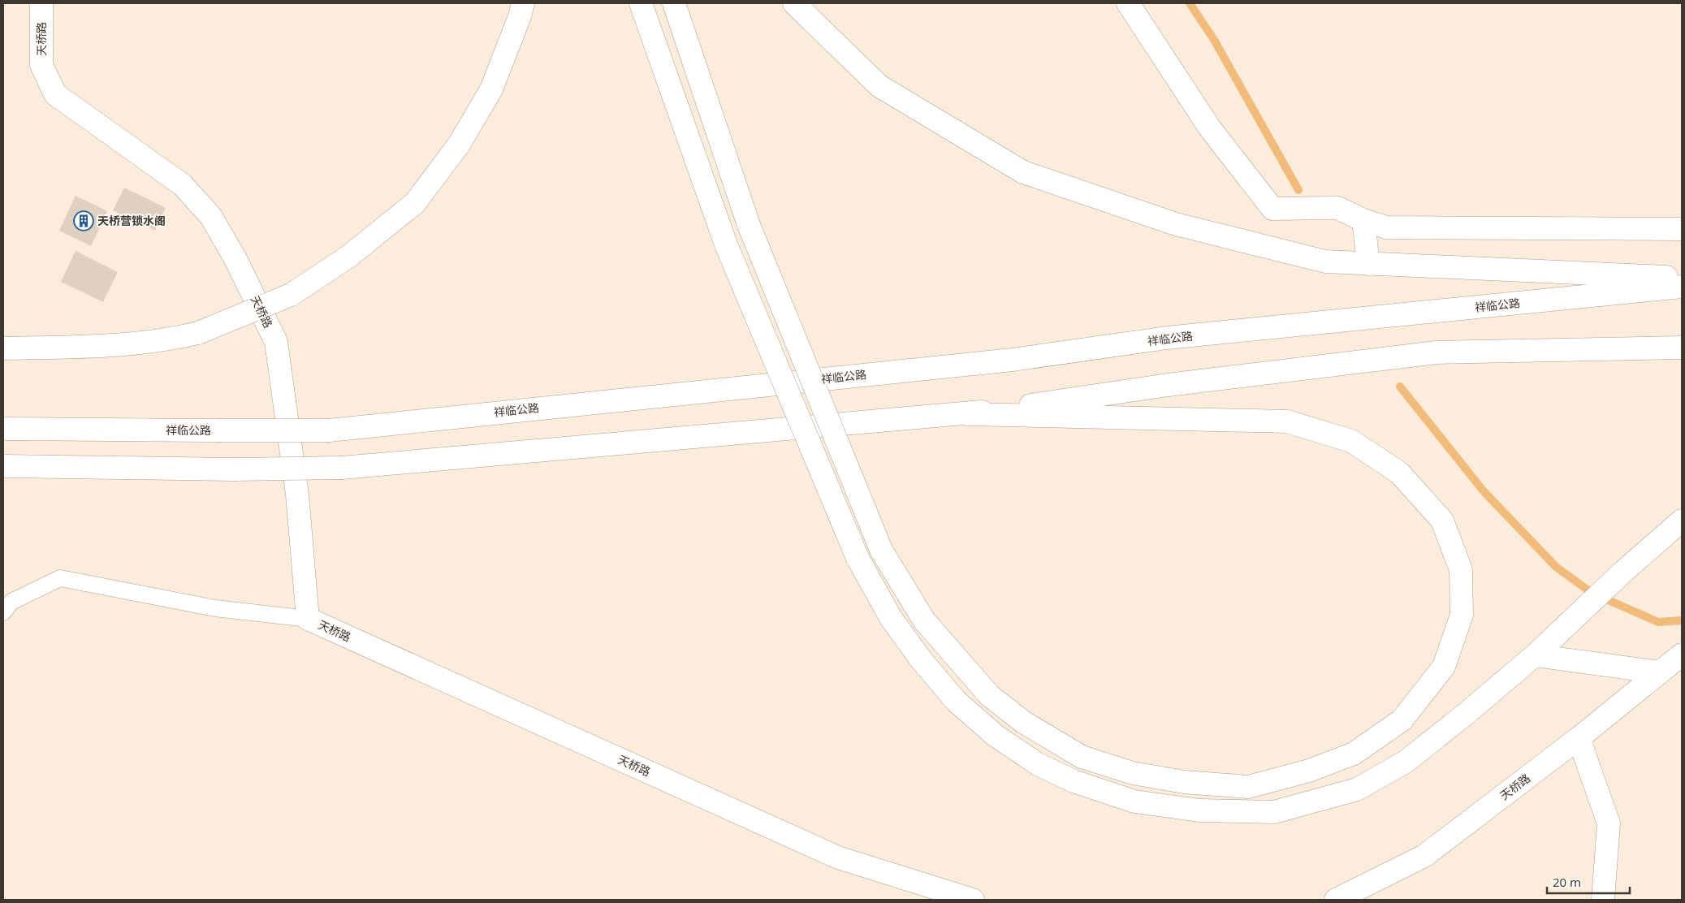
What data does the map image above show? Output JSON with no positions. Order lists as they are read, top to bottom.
{
  "streets": {
    "main road": ["天桥路", "祥临公路"]
  },
  "places": {
    "building": ["天桥营锁水阁"]
  },
  "scale_bar": "20 m"
}
